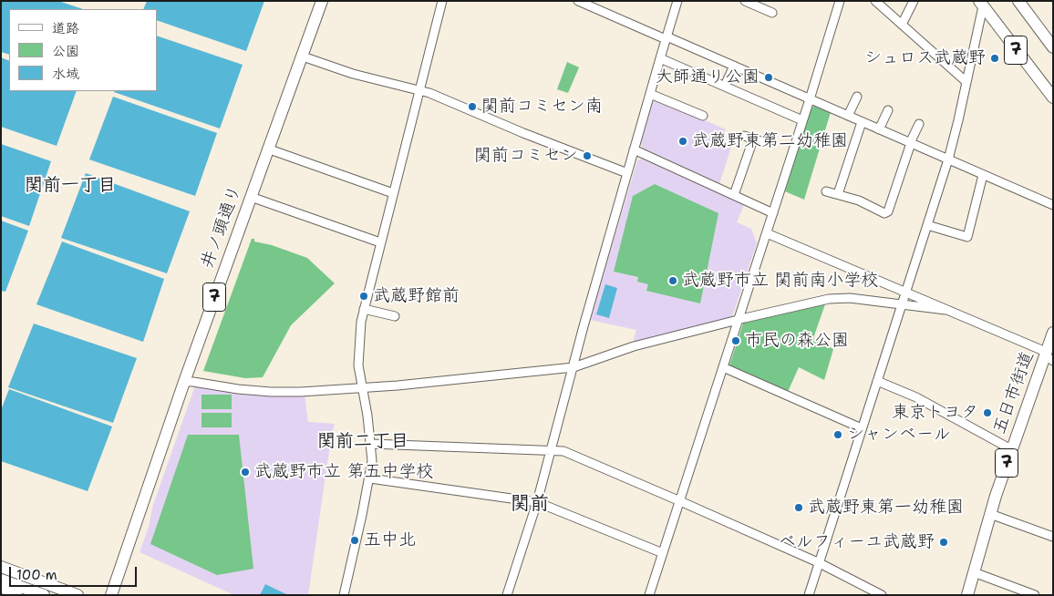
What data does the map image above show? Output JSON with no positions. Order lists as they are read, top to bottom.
{
  "streets": {
    "main road": ["7", "井ノ頭通り", "五日市街道"]
  },
  "districts": ["関前一丁目", "関前二丁目", "関前"],
  "places": [
    "シュロス武蔵野",
    "大師通り公園",
    "関前コミセン南",
    "武蔵野東第二幼稚園",
    "関前コミセン",
    "武蔵野市立 関前南小学校",
    "武蔵野館前",
    "市民の森公園",
    "東京トヨタ",
    "シャンベール",
    "武蔵野市立 第五中学校",
    "武蔵野東第一幼稚園",
    "五中北",
    "ベルフィーユ武蔵野"
  ],
  "legend": ["道路", "公園", "水域"],
  "scale_bar": "100 m"
}
